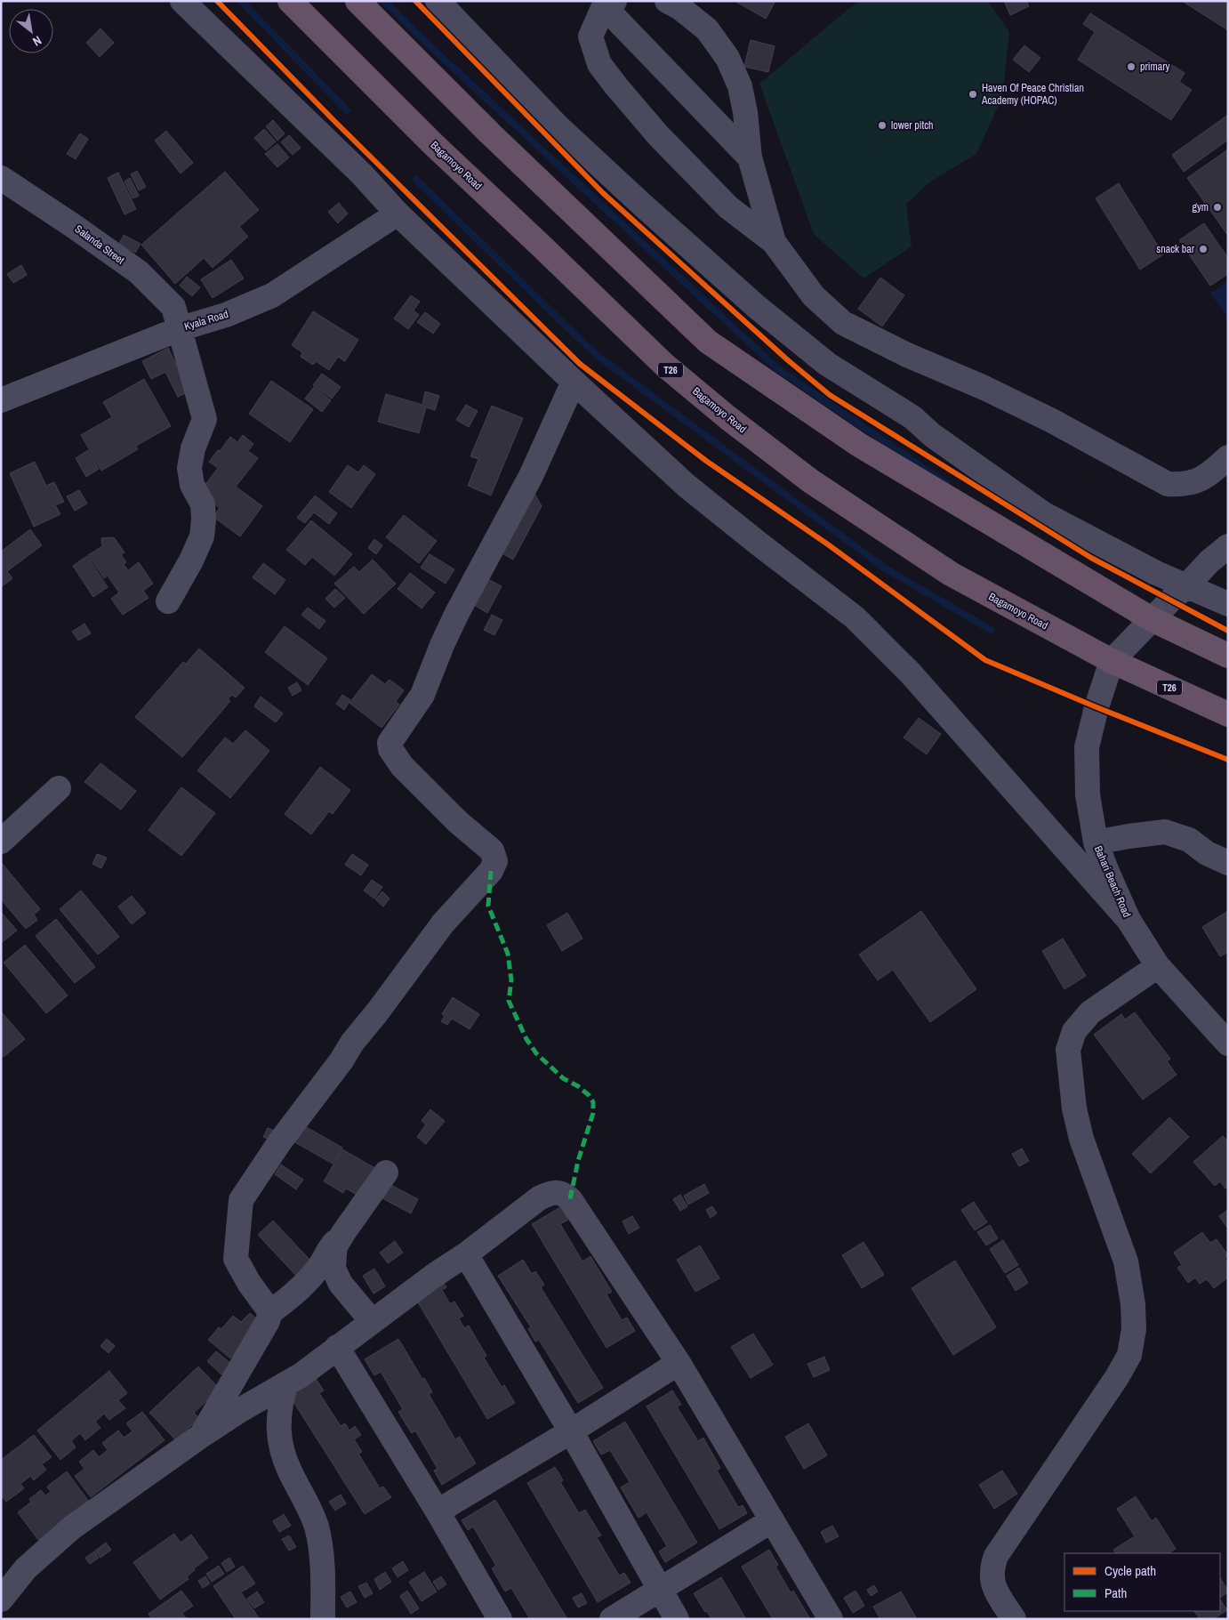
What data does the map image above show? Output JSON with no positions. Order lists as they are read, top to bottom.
{
  "streets": {
    "highway": ["Bagamoyo Road", "T26"],
    "street": ["Salanda Street", "Kyala Road", "Bahari Beach Road"]
  },
  "crossings": [
    ["Bagamoyo Road", "Bahari Beach Road"],
    ["Salanda Street", "Kyala Road"]
  ],
  "places": [
    "primary",
    "Haven Of Peace Christian Academy (HOPAC)",
    "lower pitch",
    "gym",
    "snack bar"
  ],
  "legend": ["Cycle path", "Path"],
  "north": "bottom right"
}
